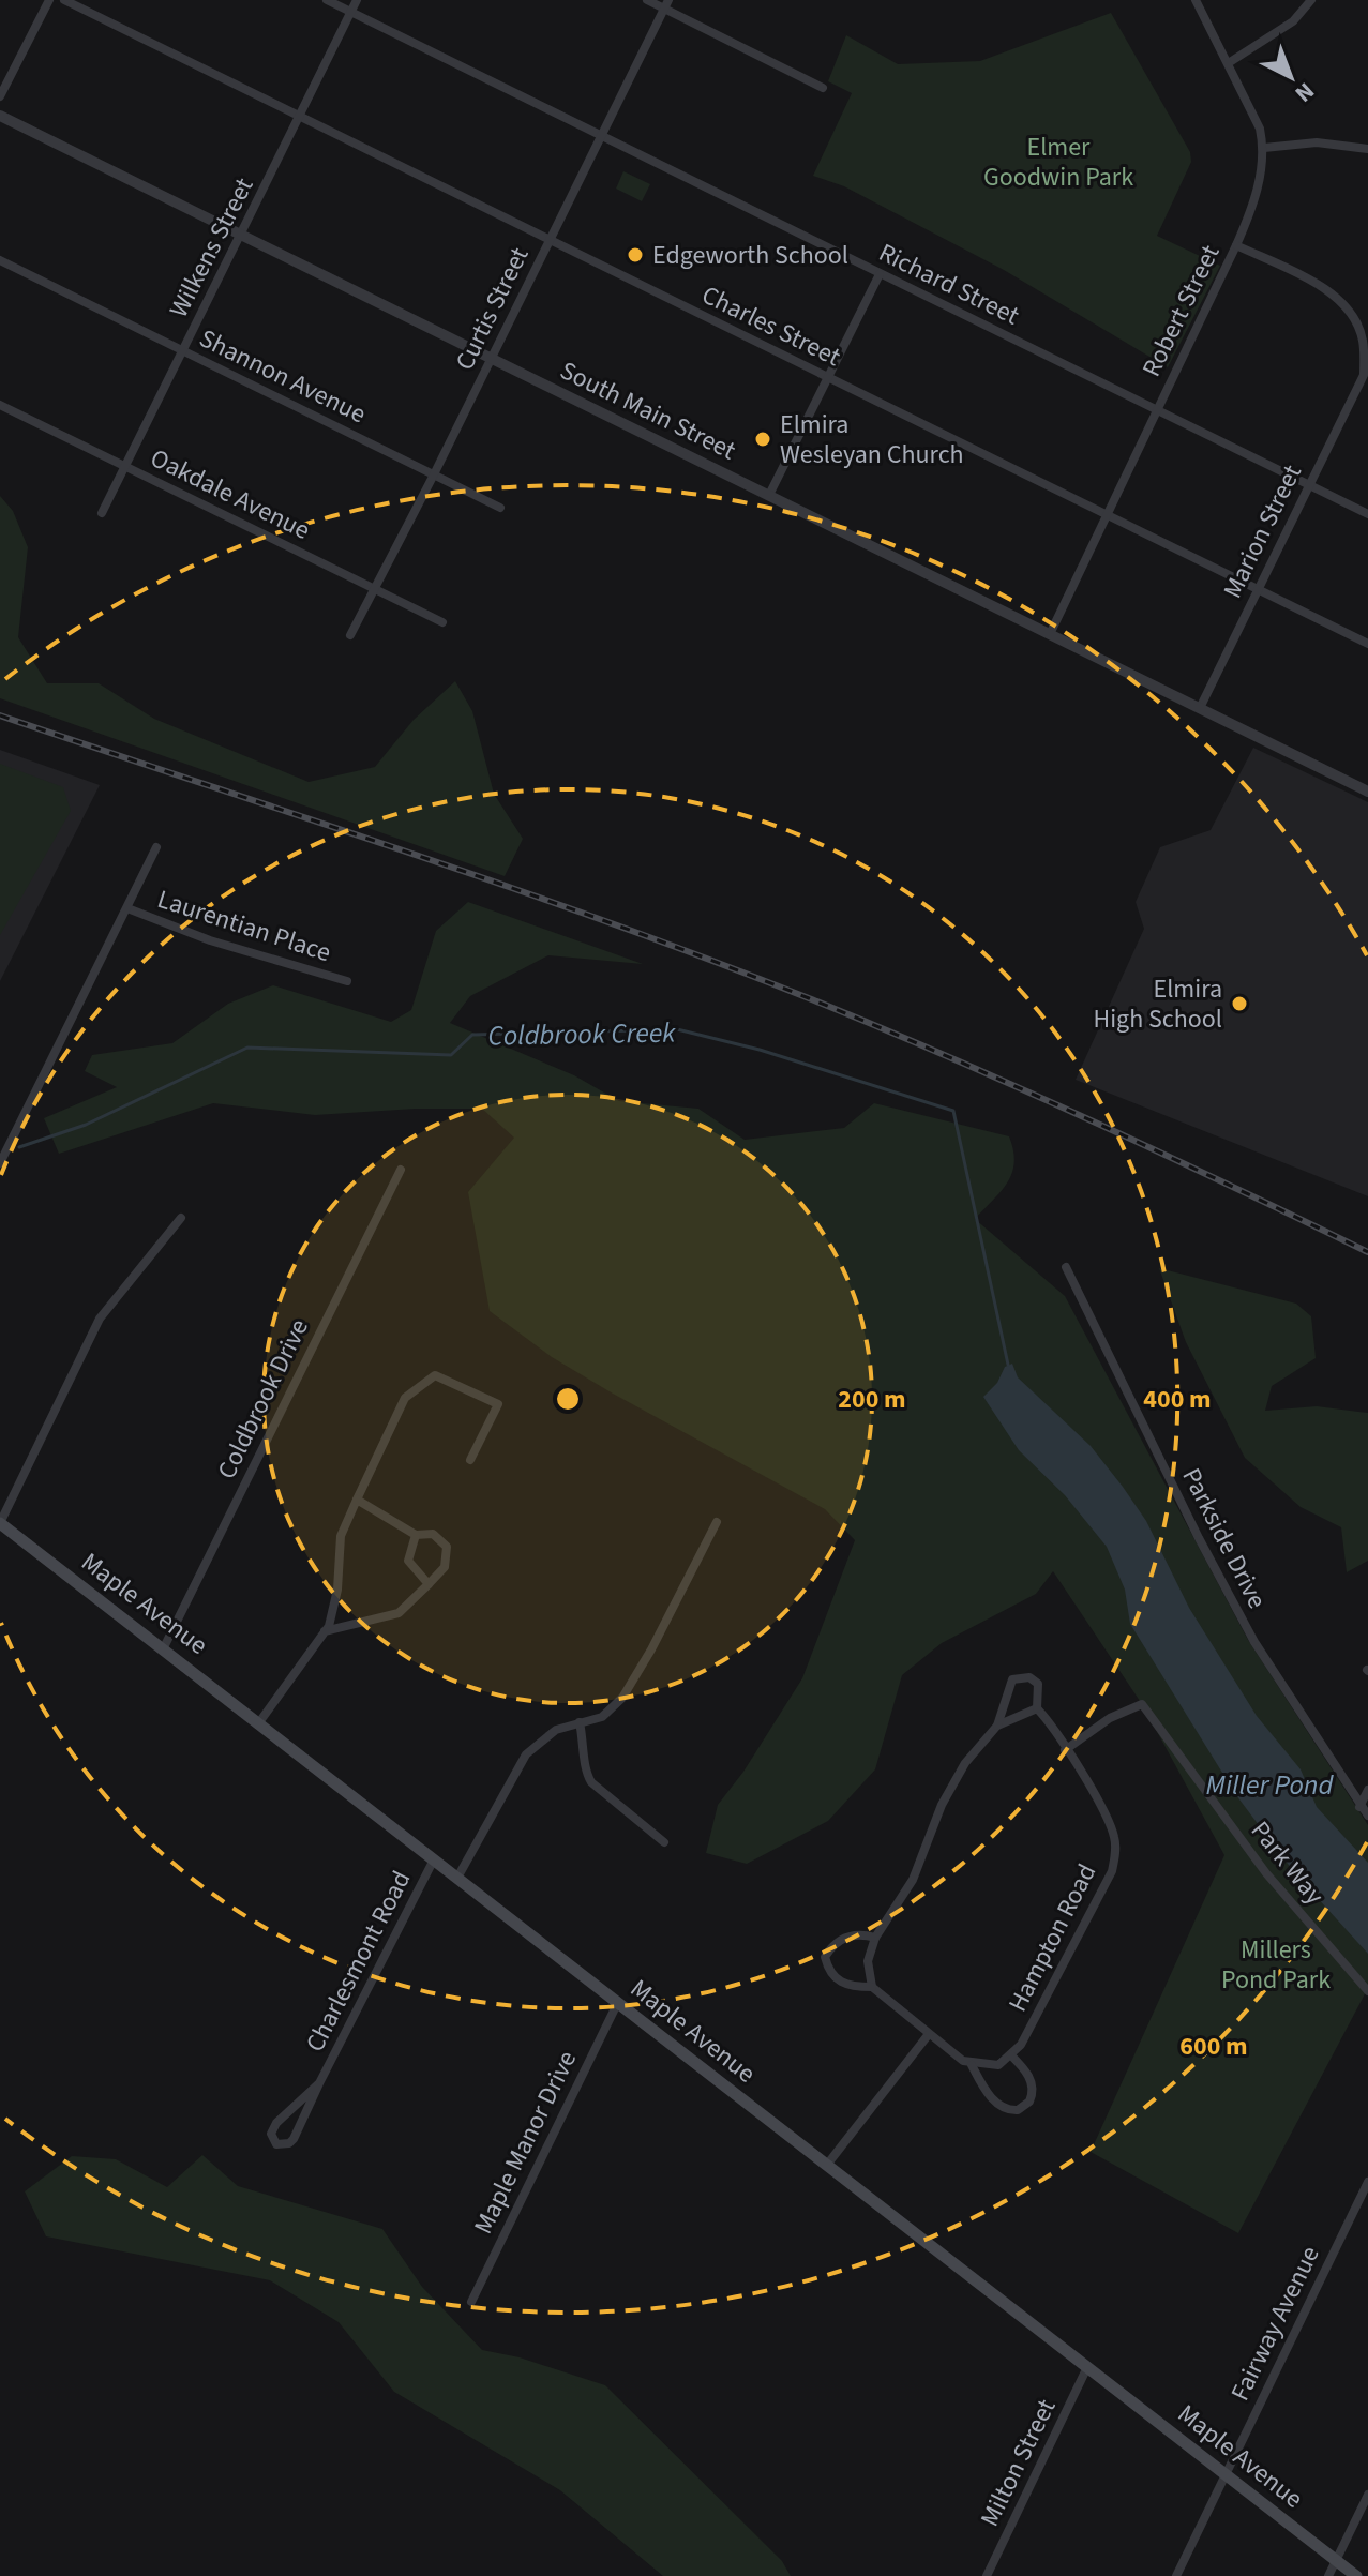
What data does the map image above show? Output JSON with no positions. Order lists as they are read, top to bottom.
{
  "streets": {
    "main road": ["Maple Avenue"],
    "street": [
      "Wilkens Street",
      "Richard Street",
      "Curtis Street",
      "Robert Street",
      "Charles Street",
      "Shannon Avenue",
      "South Main Street",
      "Oakdale Avenue",
      "Marion Street",
      "Laurentian Place",
      "Coldbrook Drive",
      "Parkside Drive",
      "Park Way",
      "Hampton Road",
      "Charlesmont Road",
      "Maple Manor Drive",
      "Fairway Avenue",
      "Milton Street"
    ]
  },
  "crossings": [
    ["Wilkens Street", "Richard Street"],
    ["Wilkens Street", "Charles Street"],
    ["Wilkens Street", "Shannon Avenue"],
    ["Wilkens Street", "South Main Street"],
    ["Wilkens Street", "Oakdale Avenue"],
    ["Richard Street", "Curtis Street"],
    ["Richard Street", "Robert Street"],
    ["Richard Street", "Marion Street"],
    ["Curtis Street", "Charles Street"],
    ["Curtis Street", "Shannon Avenue"],
    ["Curtis Street", "South Main Street"],
    ["Curtis Street", "Oakdale Avenue"],
    ["Robert Street", "Charles Street"],
    ["Robert Street", "South Main Street"],
    ["Robert Street", "Marion Street"],
    ["Charles Street", "Marion Street"],
    ["South Main Street", "Marion Street"],
    ["Coldbrook Drive", "Maple Avenue"],
    ["Maple Avenue", "Charlesmont Road"],
    ["Maple Avenue", "Maple Manor Drive"],
    ["Maple Avenue", "Fairway Avenue"],
    ["Maple Avenue", "Milton Street"],
    ["Park Way", "Hampton Road"]
  ],
  "water": ["Coldbrook Creek", "Miller Pond"],
  "parks": ["Elmer Goodwin Park", "Millers Pond Park"],
  "places": ["Edgeworth School", "Elmira Wesleyan Church", "Elmira High School"],
  "north": "bottom right",
  "rings": ["200 m", "400 m", "600 m"]
}
